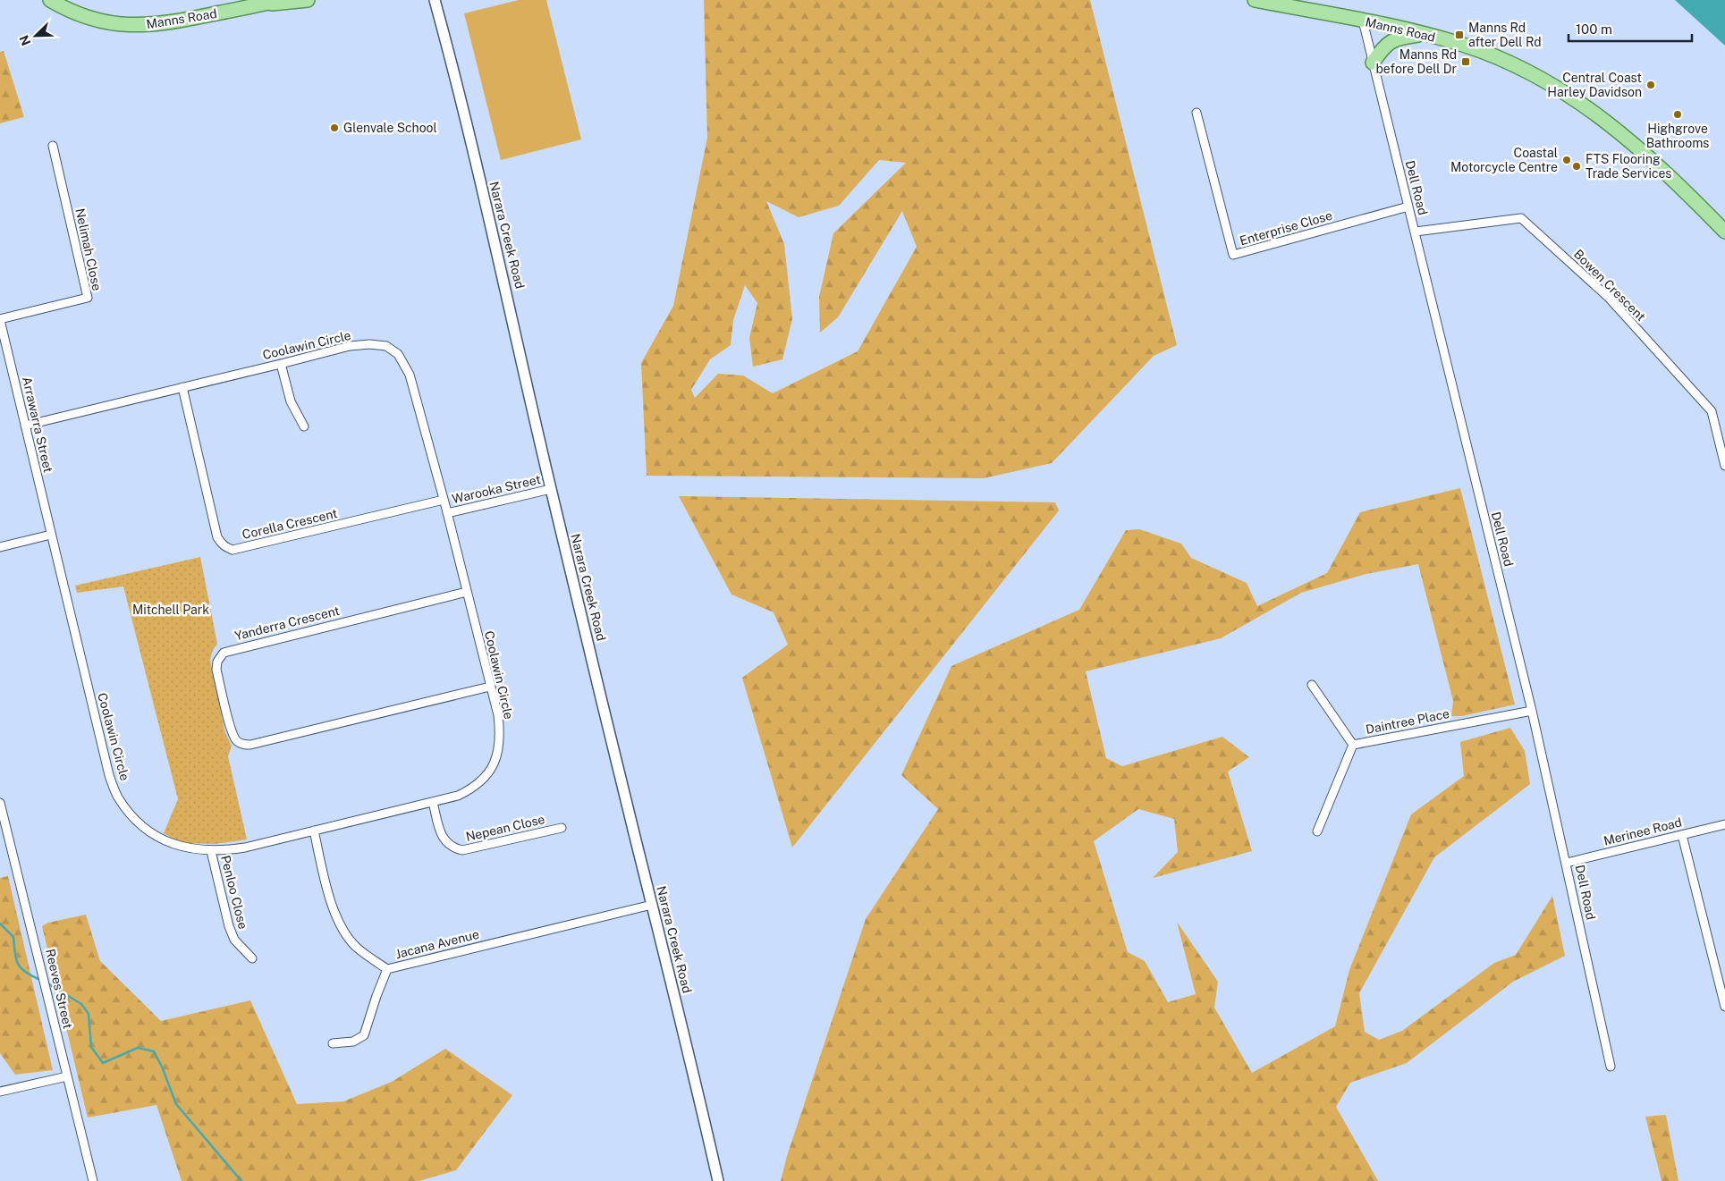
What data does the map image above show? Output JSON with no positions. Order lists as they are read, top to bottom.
{
  "streets": {
    "main road": ["Manns Road"],
    "street": [
      "Dell Road",
      "Enterprise Close",
      "Narara Creek Road",
      "Nelimah Close",
      "Bowen Crescent",
      "Coolawin Circle",
      "Arrawarra Street",
      "Warooka Street",
      "Corella Crescent",
      "Yanderra Crescent",
      "Daintree Place",
      "Nepean Close",
      "Merinee Road",
      "Penloo Close",
      "Jacana Avenue",
      "Reeves Street"
    ]
  },
  "crossings": [
    ["Manns Road", "Dell Road"],
    ["Dell Road", "Enterprise Close"],
    ["Dell Road", "Bowen Crescent"],
    ["Dell Road", "Daintree Place"],
    ["Dell Road", "Merinee Road"],
    ["Narara Creek Road", "Warooka Street"],
    ["Narara Creek Road", "Jacana Avenue"],
    ["Nelimah Close", "Arrawarra Street"],
    ["Coolawin Circle", "Arrawarra Street"],
    ["Coolawin Circle", "Warooka Street"],
    ["Coolawin Circle", "Corella Crescent"],
    ["Coolawin Circle", "Yanderra Crescent"],
    ["Coolawin Circle", "Nepean Close"],
    ["Coolawin Circle", "Penloo Close"],
    ["Coolawin Circle", "Jacana Avenue"]
  ],
  "parks": ["Mitchell Park"],
  "places": {
    "transit": ["Manns Rd after Dell Rd", "Manns Rd before Dell Dr"],
    "other": [
      "Central Coast Harley Davidson",
      "Highgrove Bathrooms",
      "Glenvale School",
      "Coastal Motorcycle Centre",
      "FTS Flooring Trade Services"
    ]
  },
  "scale_bar": "100 m",
  "north": "bottom left"
}
